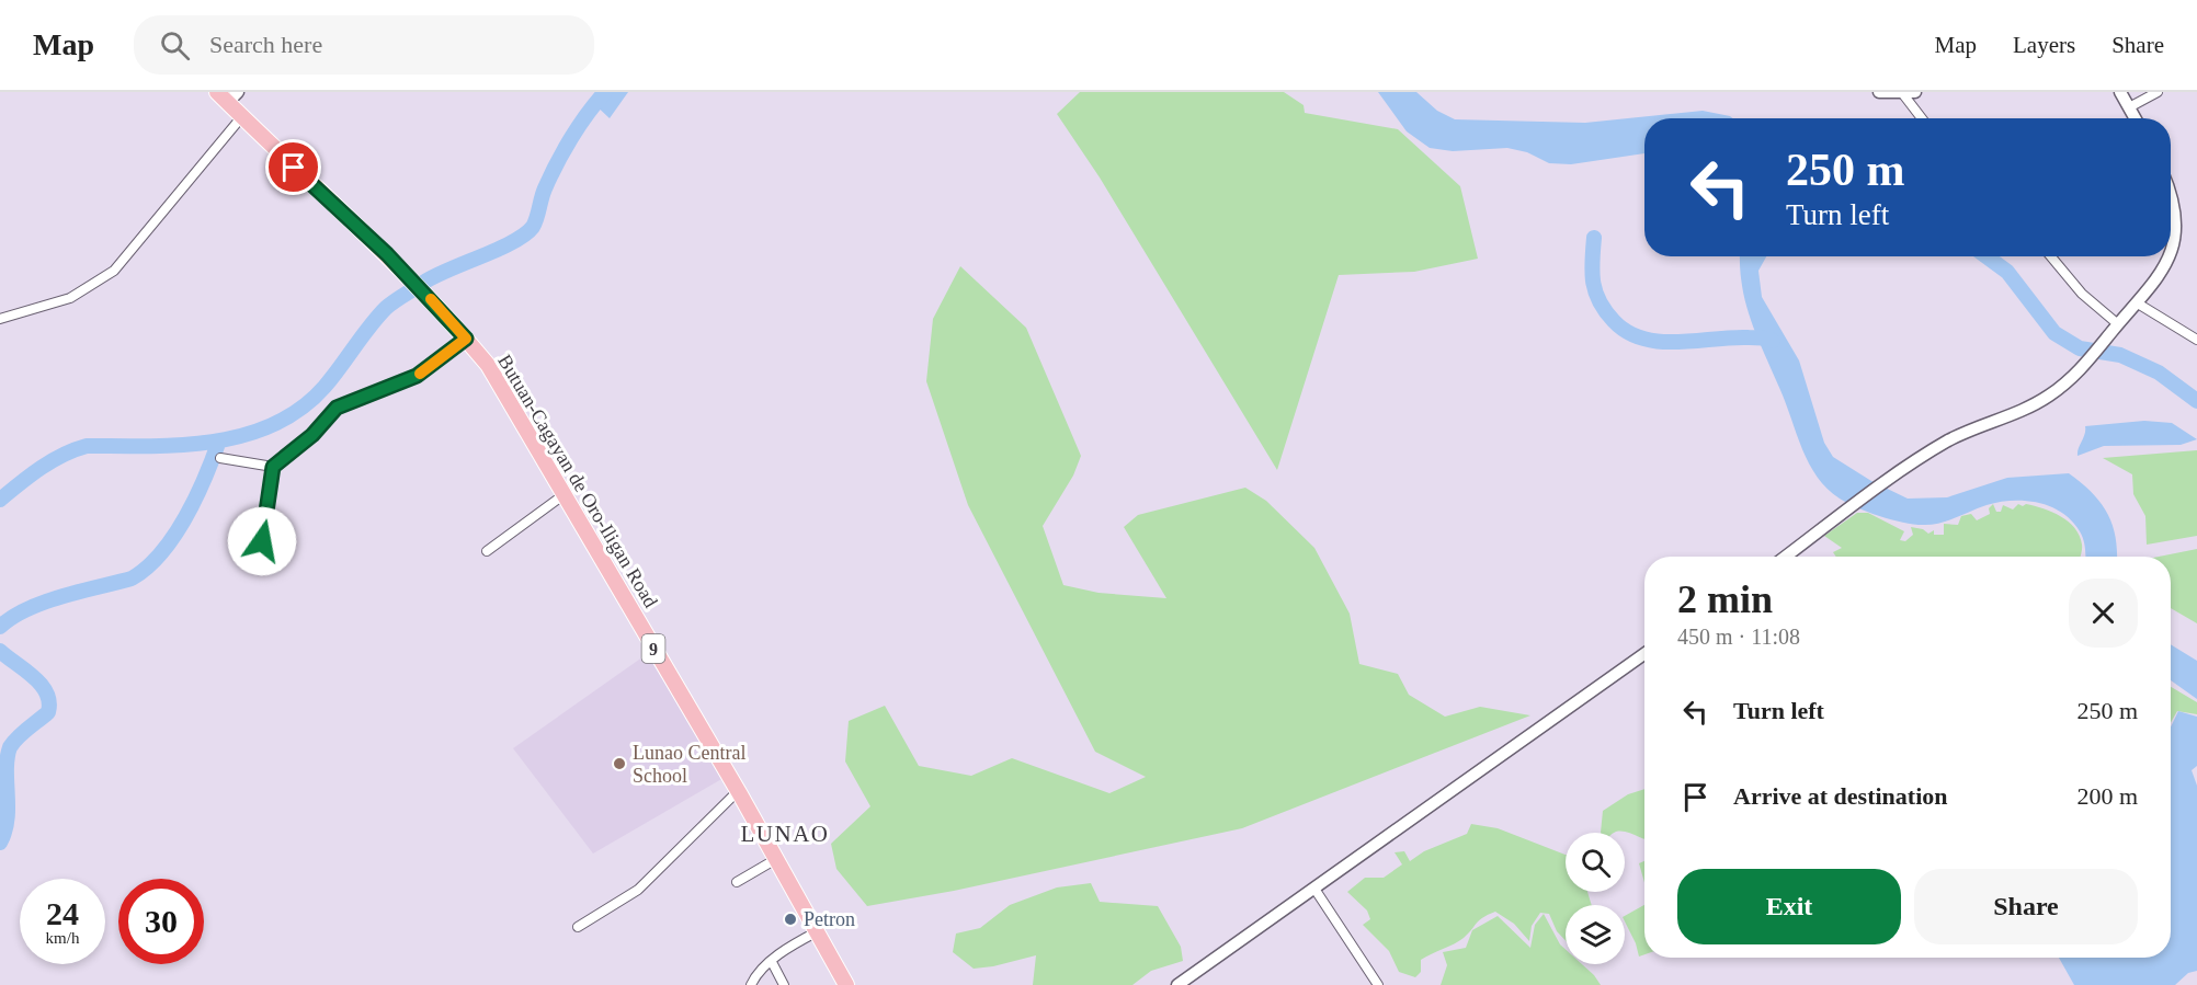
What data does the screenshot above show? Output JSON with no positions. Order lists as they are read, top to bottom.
{
  "streets": {
    "highway": ["Butuan-Cagayan de Oro-Iligan Road", "9"]
  },
  "districts": ["LUNAO"],
  "places": ["Lunao Central School", "Petron"],
  "page": {
    "header": "Map",
    "search": "Search here",
    "nav": ["Map", "Layers", "Share"],
    "turn": ["250 m", "Turn left"],
    "heading": ["2 min", "450 m · 11:08"],
    "list": [
      {
        "name": "Turn left",
        "value": "250 m"
      },
      {
        "name": "Arrive at destination",
        "value": "200 m"
      }
    ],
    "buttons": ["Exit", "Share"],
    "speed": "24 km/h",
    "limit": "30"
  }
}
